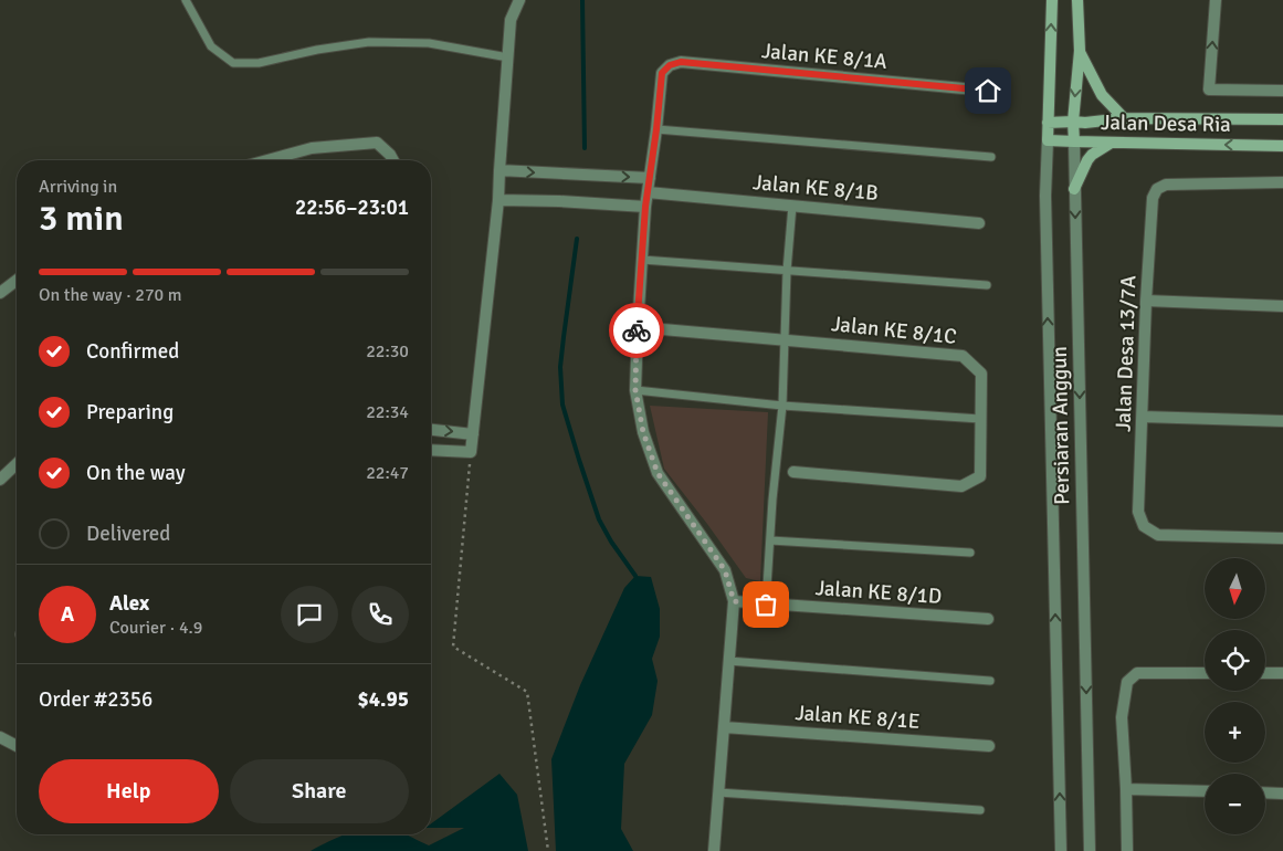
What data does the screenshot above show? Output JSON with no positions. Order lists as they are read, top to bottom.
{
  "streets": {
    "main road": ["Jalan Desa Ria", "Persiaran Anggun"],
    "street": [
      "Jalan KE 8/1A",
      "Jalan KE 8/1B",
      "Jalan KE 8/1C",
      "Jalan Desa 13/7A",
      "Jalan KE 8/1D",
      "Jalan KE 8/1E"
    ]
  },
  "crossings": [
    ["Jalan Desa Ria", "Persiaran Anggun"]
  ],
  "north": "bottom",
  "page": {
    "heading": ["3 min", "Arriving in", "22:56–23:01"],
    "panel": [
      "Alex",
      "Courier · 4.9",
      "Order #2356",
      "$4.95"
    ],
    "bar": "On the way · 270 m",
    "list": [
      ["Confirmed", "22:30"],
      ["Preparing", "22:34"],
      ["On the way", "22:47"],
      "Delivered"
    ],
    "map_buttons": ["+", "−"],
    "round": "A",
    "buttons": ["Help", "Share"]
  }
}
